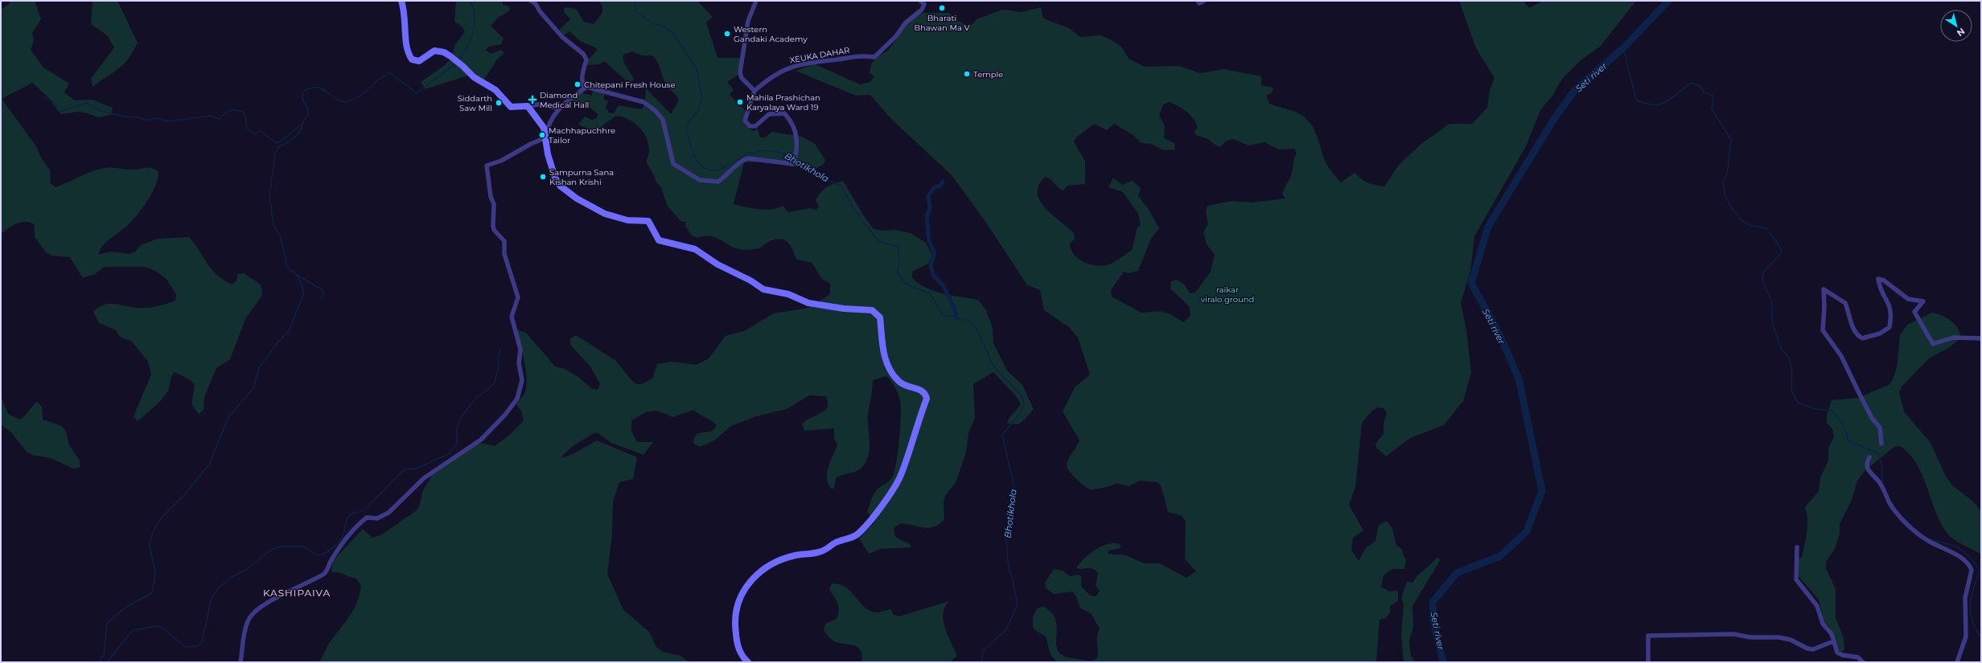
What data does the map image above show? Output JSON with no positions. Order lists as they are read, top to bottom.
{
  "streets": {
    "street": ["XEUKA DAHAR"]
  },
  "districts": ["KASHIPAIVA"],
  "water": ["Seti river", "Bhotikhola"],
  "parks": ["raikar viralo ground"],
  "places": {
    "other": [
      "Bharati Bhawan Ma V",
      "Western Gandaki Academy",
      "Temple",
      "Chitepani Fresh House",
      "Mahila Prashichan Karyalaya Ward 19",
      "Siddarth Saw Mill",
      "Machhapuchhre Tailor",
      "Sampurna Sana Kishan Krishi"
    ],
    "health": ["Diamond Medical Hall"]
  },
  "north": "bottom right"
}
